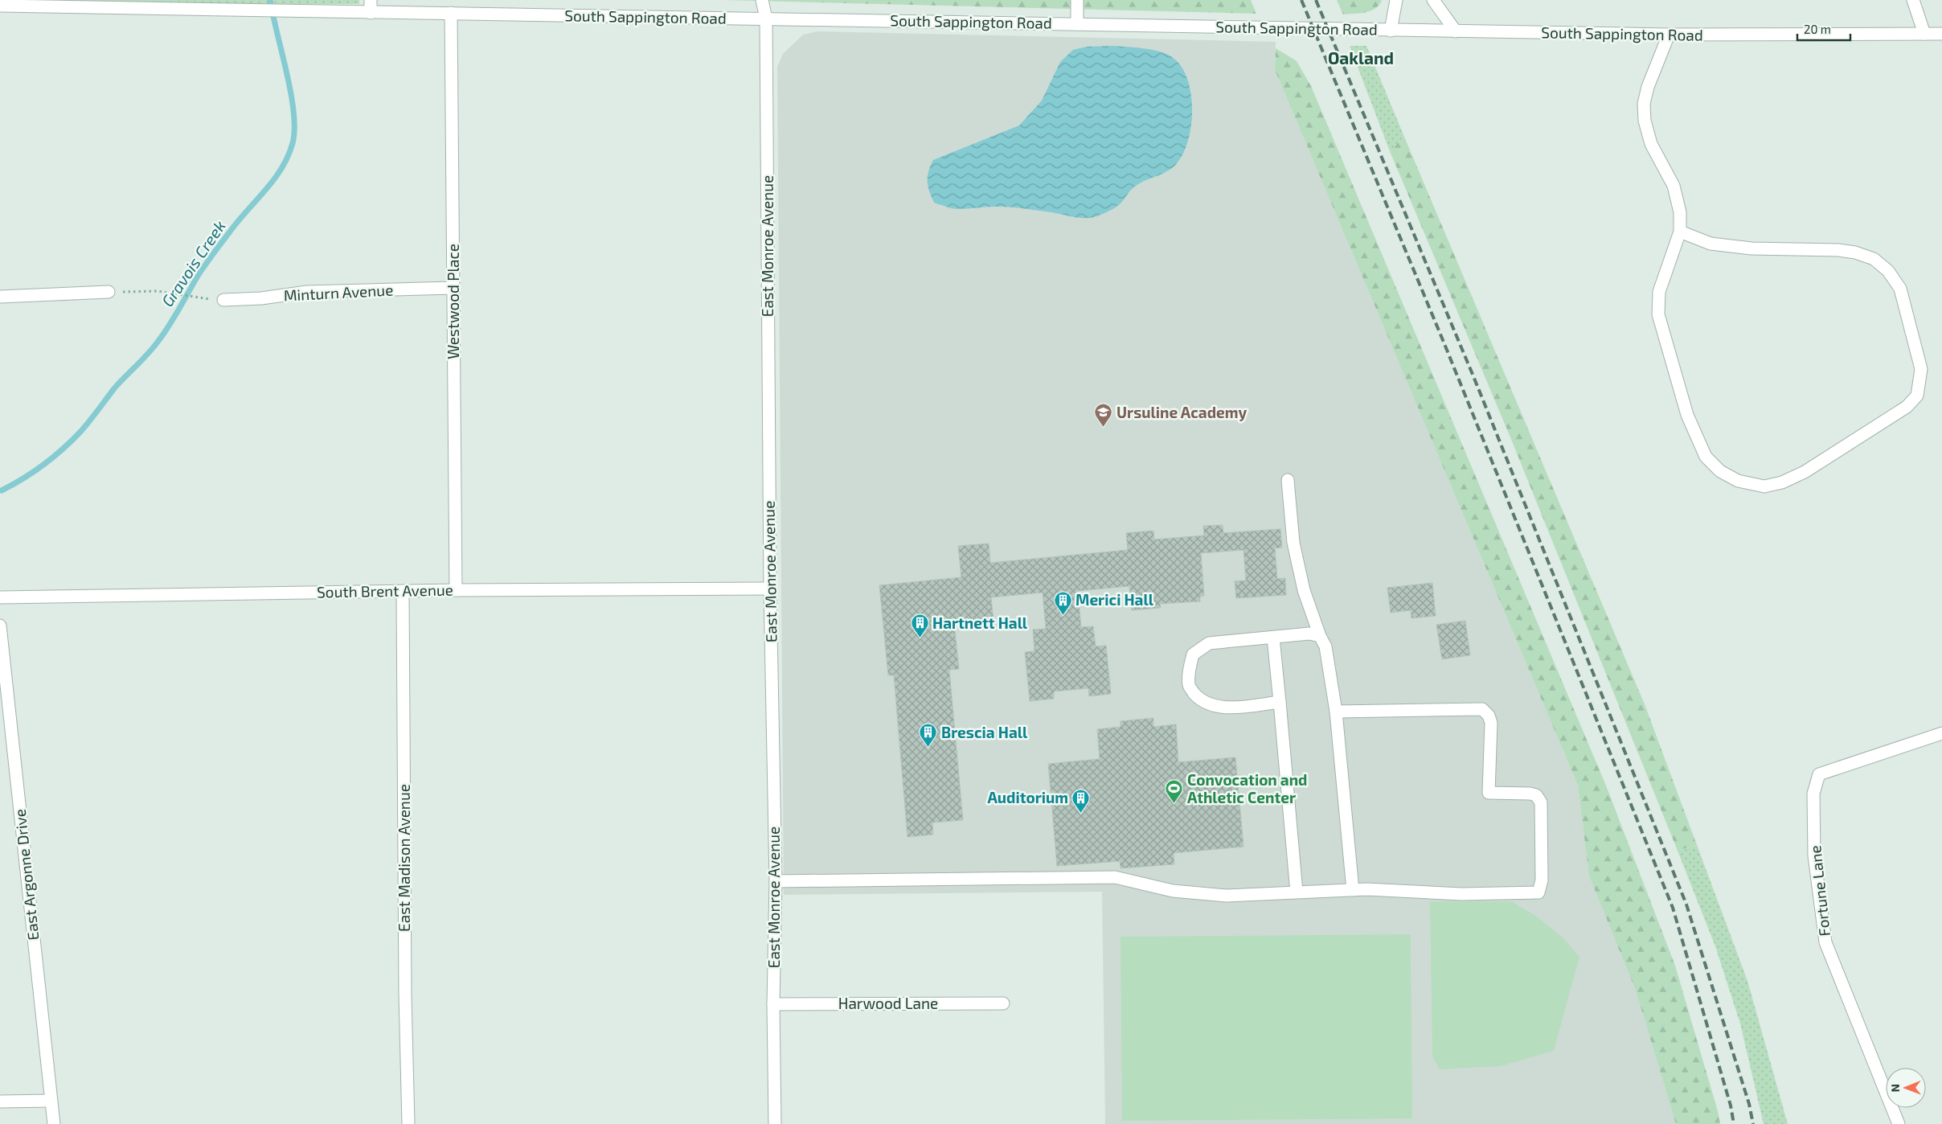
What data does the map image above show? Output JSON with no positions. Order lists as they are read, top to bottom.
{
  "streets": {
    "street": [
      "South Sappington Road",
      "East Monroe Avenue",
      "Minturn Avenue",
      "Westwood Place",
      "South Brent Avenue",
      "East Madison Avenue",
      "East Argonne Drive",
      "Fortune Lane",
      "Harwood Lane"
    ]
  },
  "crossings": [
    ["South Sappington Road", "East Monroe Avenue"],
    ["South Sappington Road", "Westwood Place"],
    ["East Monroe Avenue", "South Brent Avenue"],
    ["East Monroe Avenue", "Harwood Lane"],
    ["Minturn Avenue", "Westwood Place"],
    ["Westwood Place", "South Brent Avenue"],
    ["South Brent Avenue", "East Madison Avenue"]
  ],
  "districts": ["Oakland"],
  "water": ["Gravois Creek"],
  "places": {
    "school or university": ["Ursuline Academy"],
    "building": [
      "Merici Hall",
      "Hartnett Hall",
      "Brescia Hall",
      "Auditorium"
    ],
    "sports": ["Convocation and Athletic Center"]
  },
  "scale_bar": "20 m",
  "north": "left"
}
